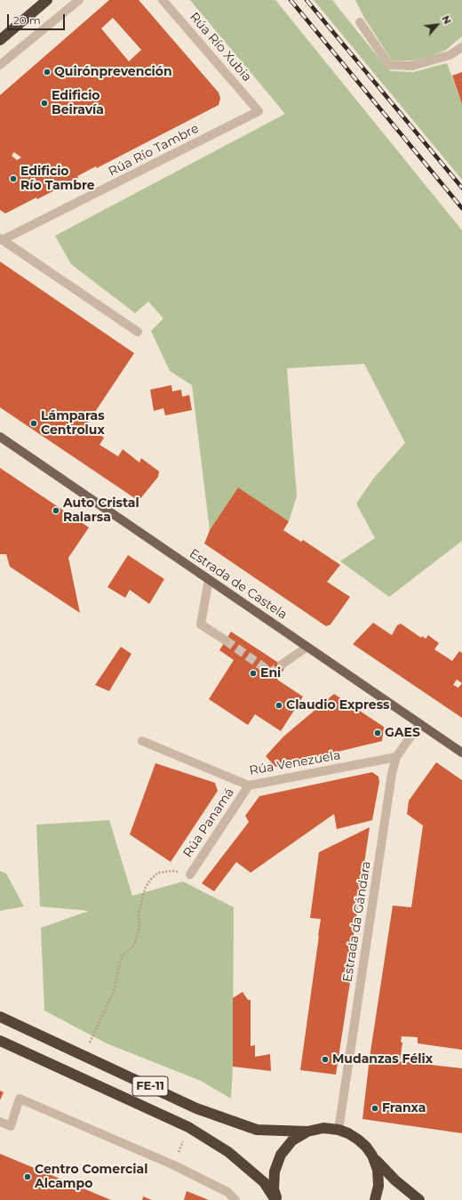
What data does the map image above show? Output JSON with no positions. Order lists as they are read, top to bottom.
{
  "streets": {
    "highway": ["FE-11"],
    "main road": ["Estrada de Castela"],
    "street": [
      "Rúa Río Xubia",
      "Rúa Río Tambre",
      "Rúa Venezuela",
      "Rúa Panamá",
      "Estrada da Gándara"
    ]
  },
  "crossings": [
    ["Rúa Río Xubia", "Rúa Río Tambre"],
    ["Estrada de Castela", "Estrada da Gándara"],
    ["Rúa Venezuela", "Rúa Panamá"],
    ["Rúa Venezuela", "Estrada da Gándara"],
    ["Estrada da Gándara", "FE-11"]
  ],
  "places": [
    "Quirónprevención",
    "Edificio Beiravía",
    "Edificio Río Tambre",
    "Lámparas Centrolux",
    "Auto Cristal Ralarsa",
    "Eni",
    "Claudio Express",
    "GAES",
    "Mudanzas Félix",
    "Franxa",
    "Centro Comercial Alcampo"
  ],
  "scale_bar": "20 m",
  "north": "top right"
}
